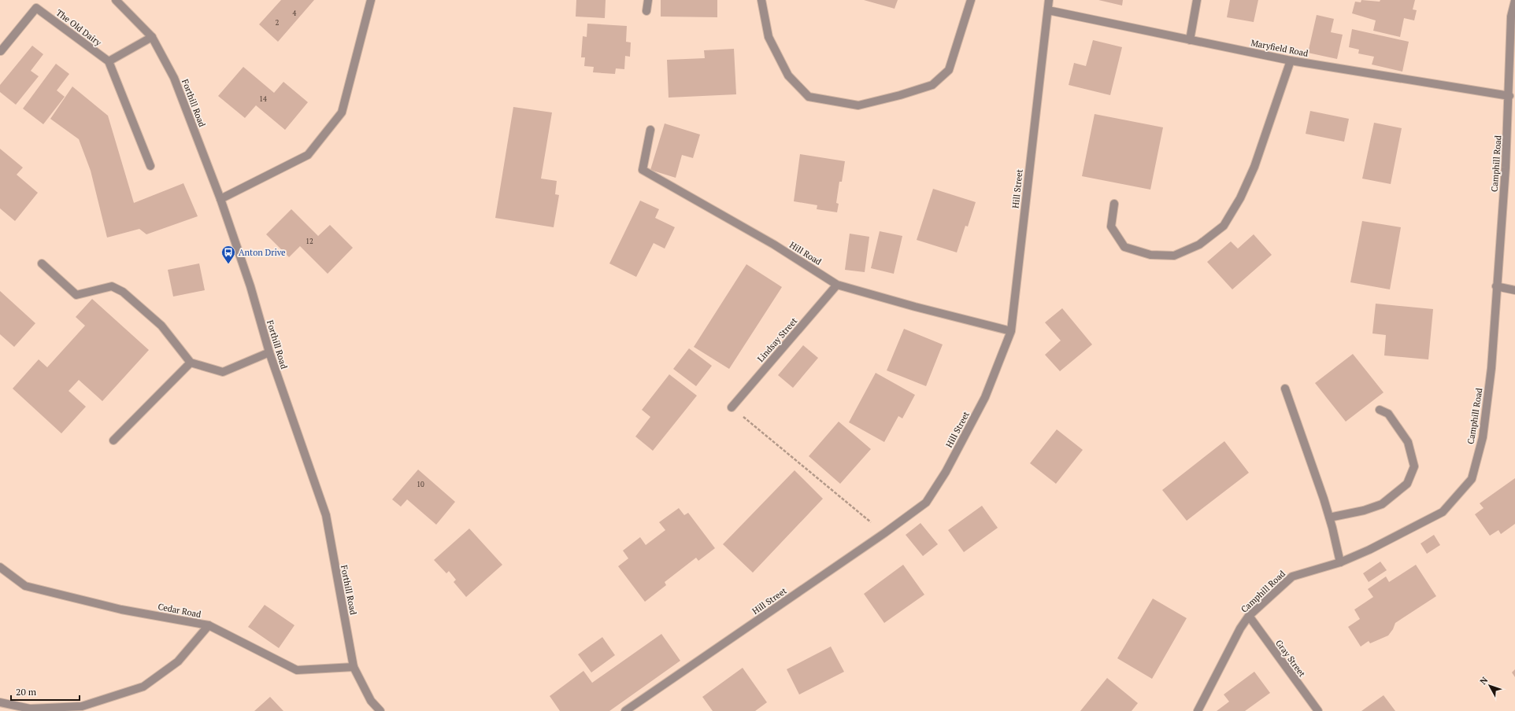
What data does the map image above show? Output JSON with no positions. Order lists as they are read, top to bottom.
{
  "streets": {
    "street": [
      "The Old Dairy",
      "Maryfield Road",
      "Forthill Road",
      "Camphill Road",
      "Hill Street",
      "Hill Road",
      "Lindsay Street",
      "Cedar Road",
      "Gray Street"
    ]
  },
  "crossings": [
    ["Maryfield Road", "Camphill Road"],
    ["Maryfield Road", "Hill Street"],
    ["Forthill Road", "Cedar Road"],
    ["Camphill Road", "Gray Street"],
    ["Hill Street", "Hill Road"],
    ["Hill Road", "Lindsay Street"]
  ],
  "places": {
    "bus stop": ["Anton Drive"]
  },
  "house_numbers": [
    "4",
    "2",
    "14",
    "12",
    "10"
  ],
  "scale_bar": "20 m",
  "north": "top left"
}
